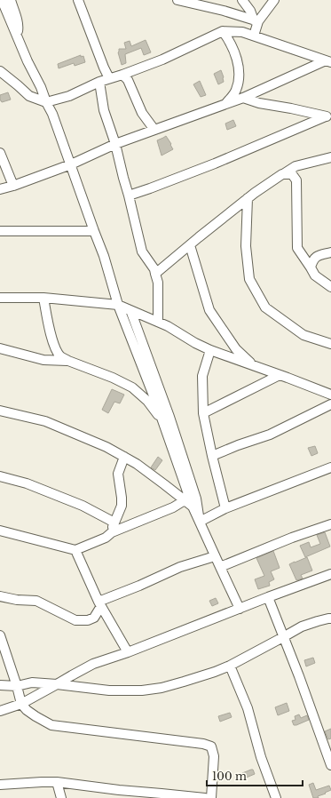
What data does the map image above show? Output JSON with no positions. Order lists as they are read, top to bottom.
{
  "scale_bar": "100 m"
}
